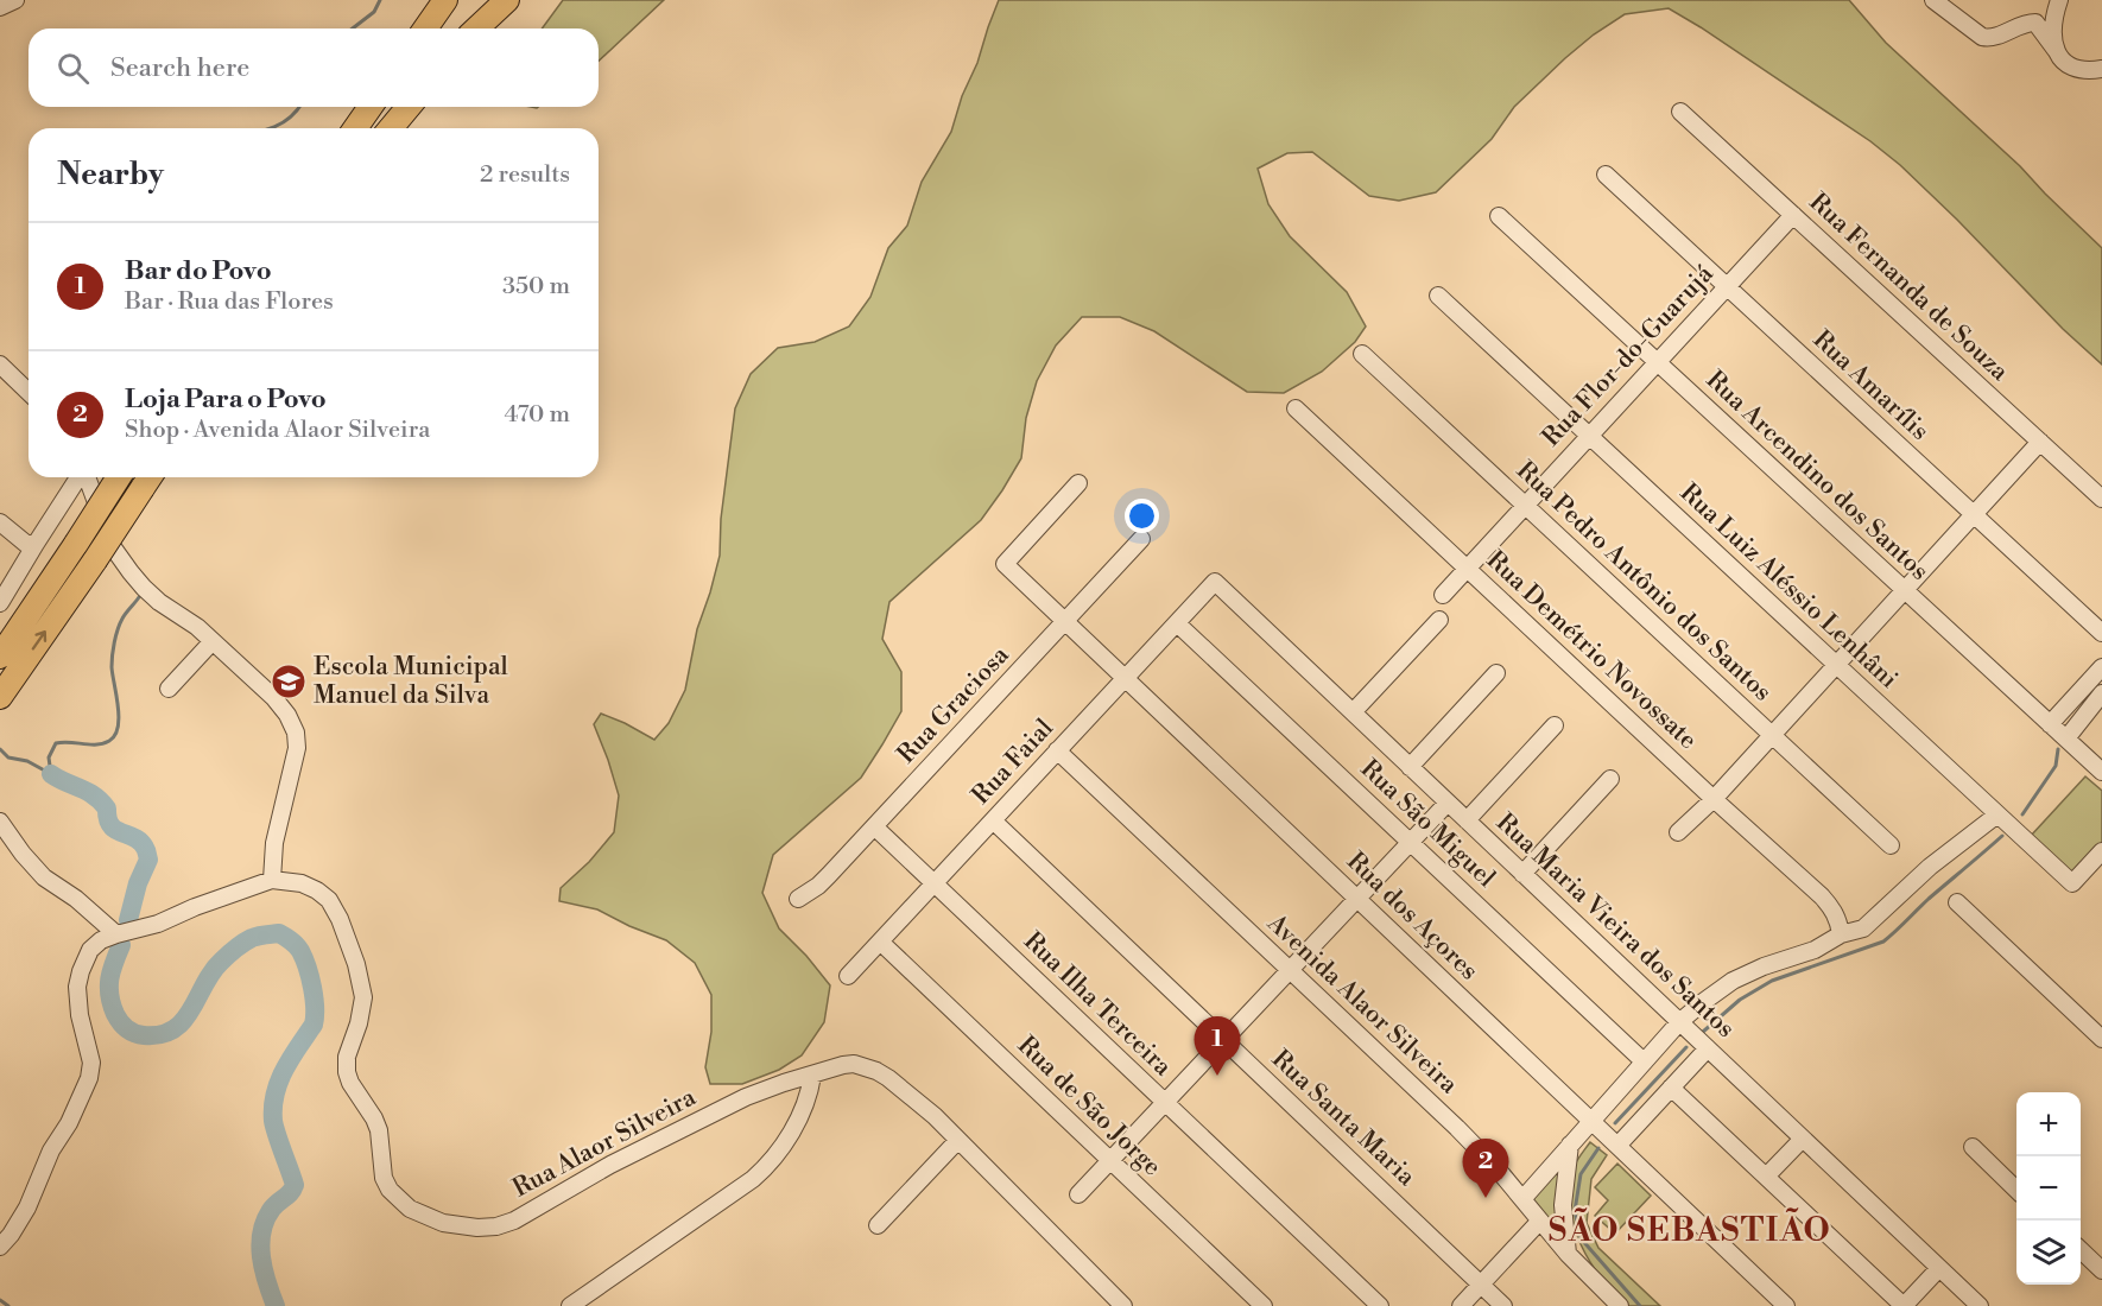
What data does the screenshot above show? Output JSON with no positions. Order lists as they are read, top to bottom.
{
  "streets": {
    "street": [
      "Rua Fernanda de Souza",
      "Rua Flor-do-Guarujá",
      "Rua Amarílis",
      "Rua Arcendino dos Santos",
      "Rua Pedro Antônio dos Santos",
      "Rua Luiz Aléssio Lenhâni",
      "Rua Demétrio Novossate",
      "Rua Graciosa",
      "Rua Faial",
      "Rua São Miguel",
      "Rua dos Açores",
      "Rua Maria Vieira dos Santos",
      "Rua Ilha Terceira",
      "Avenida Alaor Silveira",
      "Rua de São Jorge",
      "Rua Santa Maria",
      "Rua Alaor Silveira"
    ]
  },
  "crossings": [
    ["Rua Fernanda de Souza", "Rua Flor-do-Guarujá"],
    ["Rua Flor-do-Guarujá", "Rua Amarílis"],
    ["Rua Flor-do-Guarujá", "Rua Arcendino dos Santos"],
    ["Rua Flor-do-Guarujá", "Rua Pedro Antônio dos Santos"],
    ["Rua Flor-do-Guarujá", "Rua Luiz Aléssio Lenhâni"],
    ["Rua Flor-do-Guarujá", "Rua Demétrio Novossate"],
    ["Rua Graciosa", "Rua dos Açores"],
    ["Rua Graciosa", "Rua Ilha Terceira"],
    ["Rua Faial", "Rua São Miguel"],
    ["Rua Faial", "Rua dos Açores"],
    ["Rua Faial", "Rua Maria Vieira dos Santos"],
    ["Rua Faial", "Rua Ilha Terceira"],
    ["Rua Faial", "Avenida Alaor Silveira"],
    ["Rua Faial", "Rua de São Jorge"],
    ["Rua Faial", "Rua Santa Maria"]
  ],
  "districts": ["SÃO SEBASTIÃO"],
  "places": {
    "school or university": ["Escola Municipal Manuel da Silva"]
  },
  "page": {
    "search": "Search here",
    "heading": ["Nearby", "2 results"],
    "list": [
      {
        "mark": "1",
        "name": "Bar do Povo",
        "note": "Bar · Rua das Flores",
        "value": "350 m"
      },
      {
        "mark": "2",
        "name": "Loja Para o Povo",
        "note": "Shop · Avenida Alaor Silveira",
        "value": "470 m"
      }
    ],
    "pins": ["1", "2"],
    "map_buttons": ["+", "−"]
  }
}
